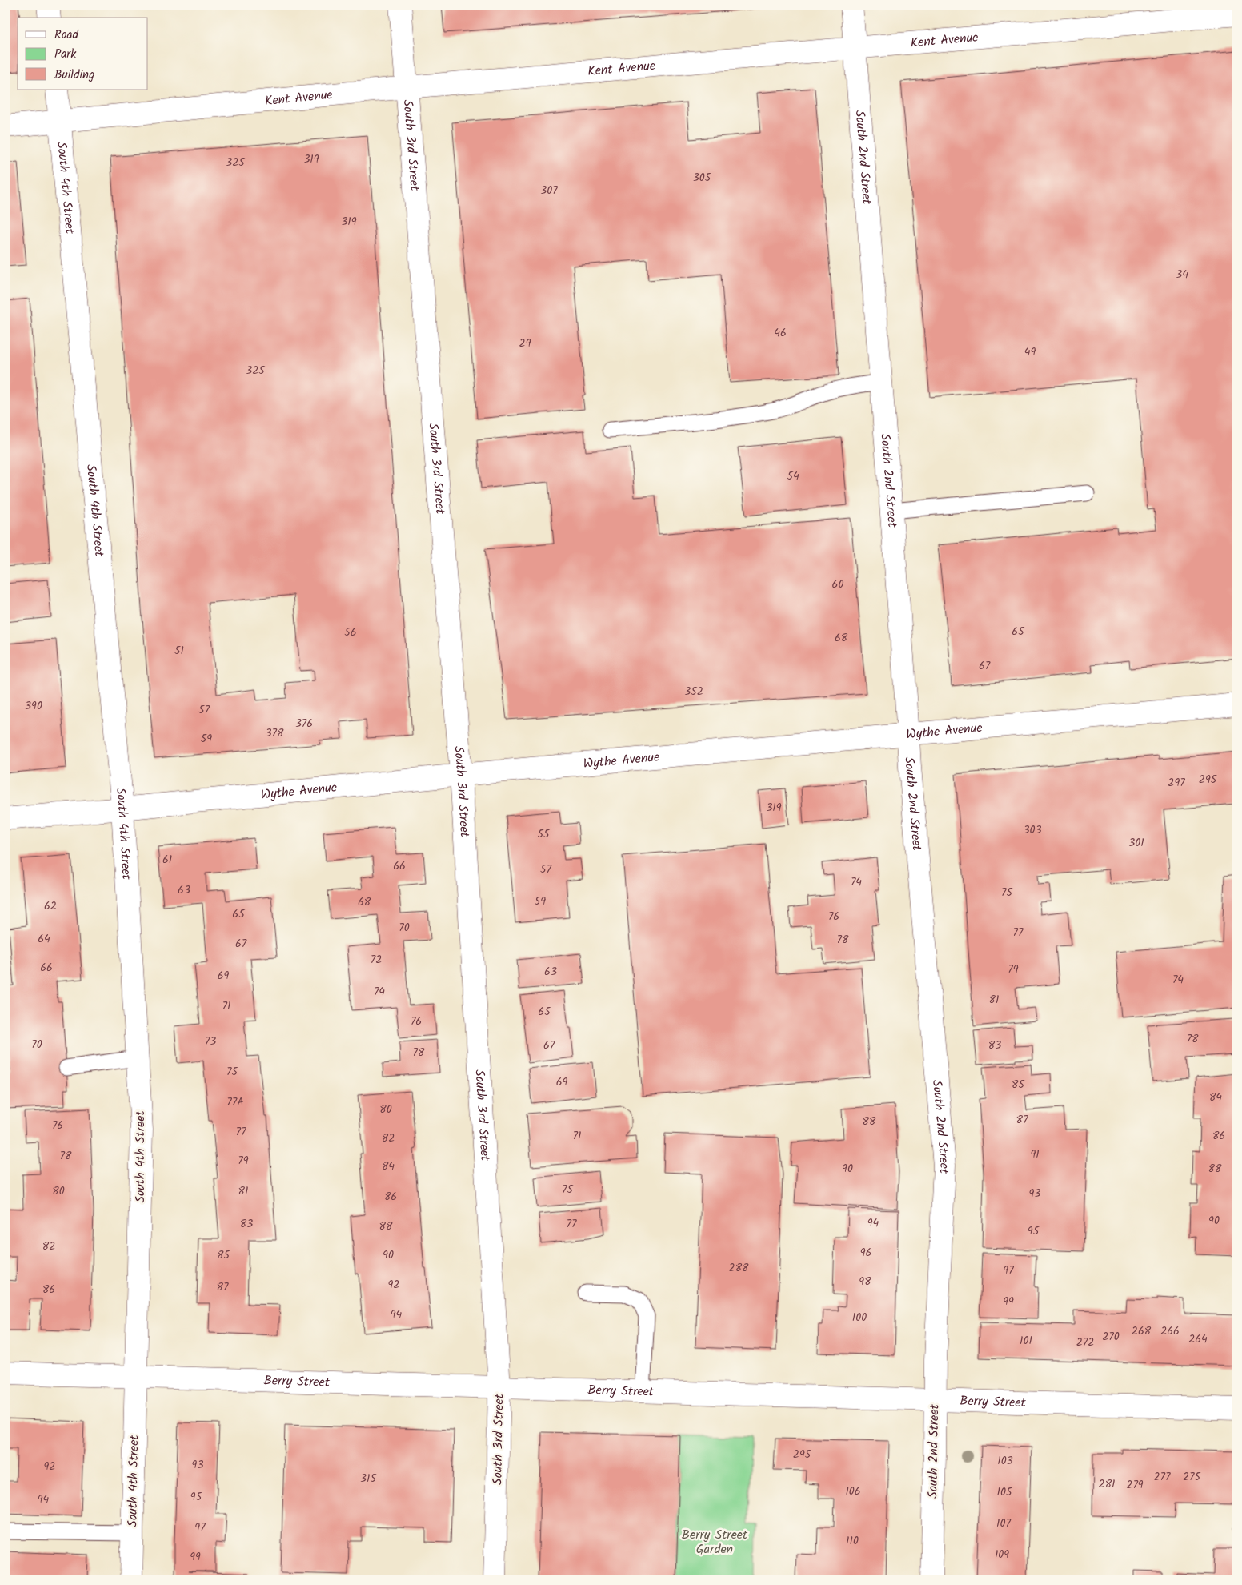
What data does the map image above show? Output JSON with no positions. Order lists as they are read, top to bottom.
{
  "streets": {
    "street": [
      "Kent Avenue",
      "South 3rd Street",
      "South 2nd Street",
      "South 4th Street",
      "Wythe Avenue",
      "Berry Street"
    ]
  },
  "crossings": [
    ["Kent Avenue", "South 3rd Street"],
    ["Kent Avenue", "South 2nd Street"],
    ["Kent Avenue", "South 4th Street"],
    ["South 3rd Street", "Wythe Avenue"],
    ["South 3rd Street", "Berry Street"],
    ["South 2nd Street", "Wythe Avenue"],
    ["South 2nd Street", "Berry Street"],
    ["South 4th Street", "Wythe Avenue"],
    ["South 4th Street", "Berry Street"]
  ],
  "parks": ["Berry Street Garden"],
  "house_numbers": [
    "319",
    "325",
    "305",
    "307",
    "319",
    "34",
    "46",
    "29",
    "49",
    "325",
    "54",
    "60",
    "65",
    "56",
    "68",
    "51",
    "67",
    "352",
    "390",
    "57",
    "376",
    "378",
    "59",
    "295",
    "297",
    "319",
    "303",
    "55",
    "301",
    "61",
    "66",
    "57",
    "74",
    "63",
    "75",
    "59",
    "68",
    "62",
    "65",
    "76",
    "70",
    "77",
    "64",
    "78",
    "67",
    "72",
    "66",
    "79",
    "63",
    "69",
    "74",
    "74",
    "81",
    "71",
    "65",
    "76",
    "78",
    "73",
    "70",
    "67",
    "83",
    "78",
    "75",
    "69",
    "85",
    "84",
    "77A",
    "80",
    "87",
    "88",
    "76",
    "77",
    "71",
    "86",
    "82",
    "91",
    "78",
    "79",
    "84",
    "90",
    "88",
    "75",
    "80",
    "81",
    "93",
    "86",
    "90",
    "94",
    "83",
    "77",
    "88",
    "95",
    "82",
    "96",
    "85",
    "90",
    "288",
    "97",
    "98",
    "92",
    "87",
    "86",
    "99",
    "94",
    "100",
    "268",
    "266",
    "270",
    "264",
    "101",
    "272",
    "295",
    "103",
    "93",
    "92",
    "277",
    "275",
    "315",
    "281",
    "279",
    "106",
    "105",
    "95",
    "94",
    "107",
    "97",
    "110",
    "109",
    "99"
  ],
  "legend": ["Road", "Park", "Building"]
}
